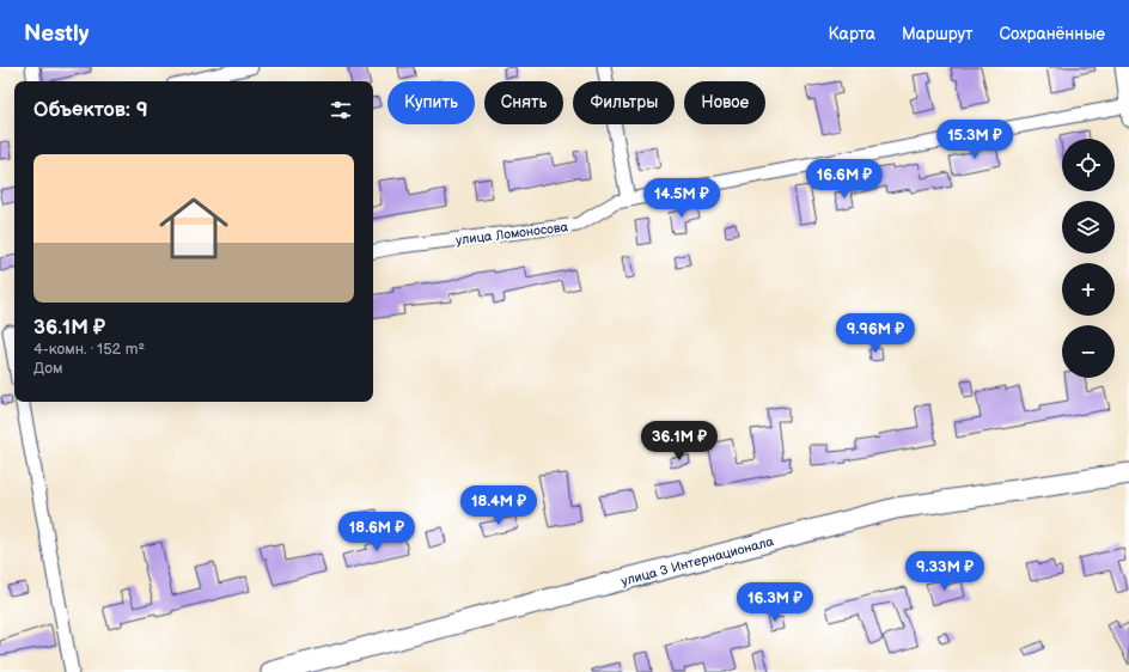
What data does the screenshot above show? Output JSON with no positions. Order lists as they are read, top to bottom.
{
  "streets": {
    "main road": ["улица 3 Интернационала"],
    "street": ["улица Ломоносова"]
  },
  "page": {
    "header": "Nestly",
    "nav": ["Карта", "Маршрут", "Сохранённые"],
    "chip": [
      "Купить",
      "Снять",
      "Фильтры",
      "Новое"
    ],
    "heading": "Объектов: 9",
    "price": [
      "15.3M ₽",
      "16.6M ₽",
      "14.5M ₽",
      "9.96M ₽",
      "36.1M ₽",
      "18.4M ₽",
      "18.6M ₽",
      "9.33M ₽",
      "16.3M ₽"
    ],
    "map_buttons": ["+", "−"],
    "list": [
      {
        "name": "36.1M ₽",
        "note": "4-комн. · 152 m² · Дом"
      }
    ]
  }
}
